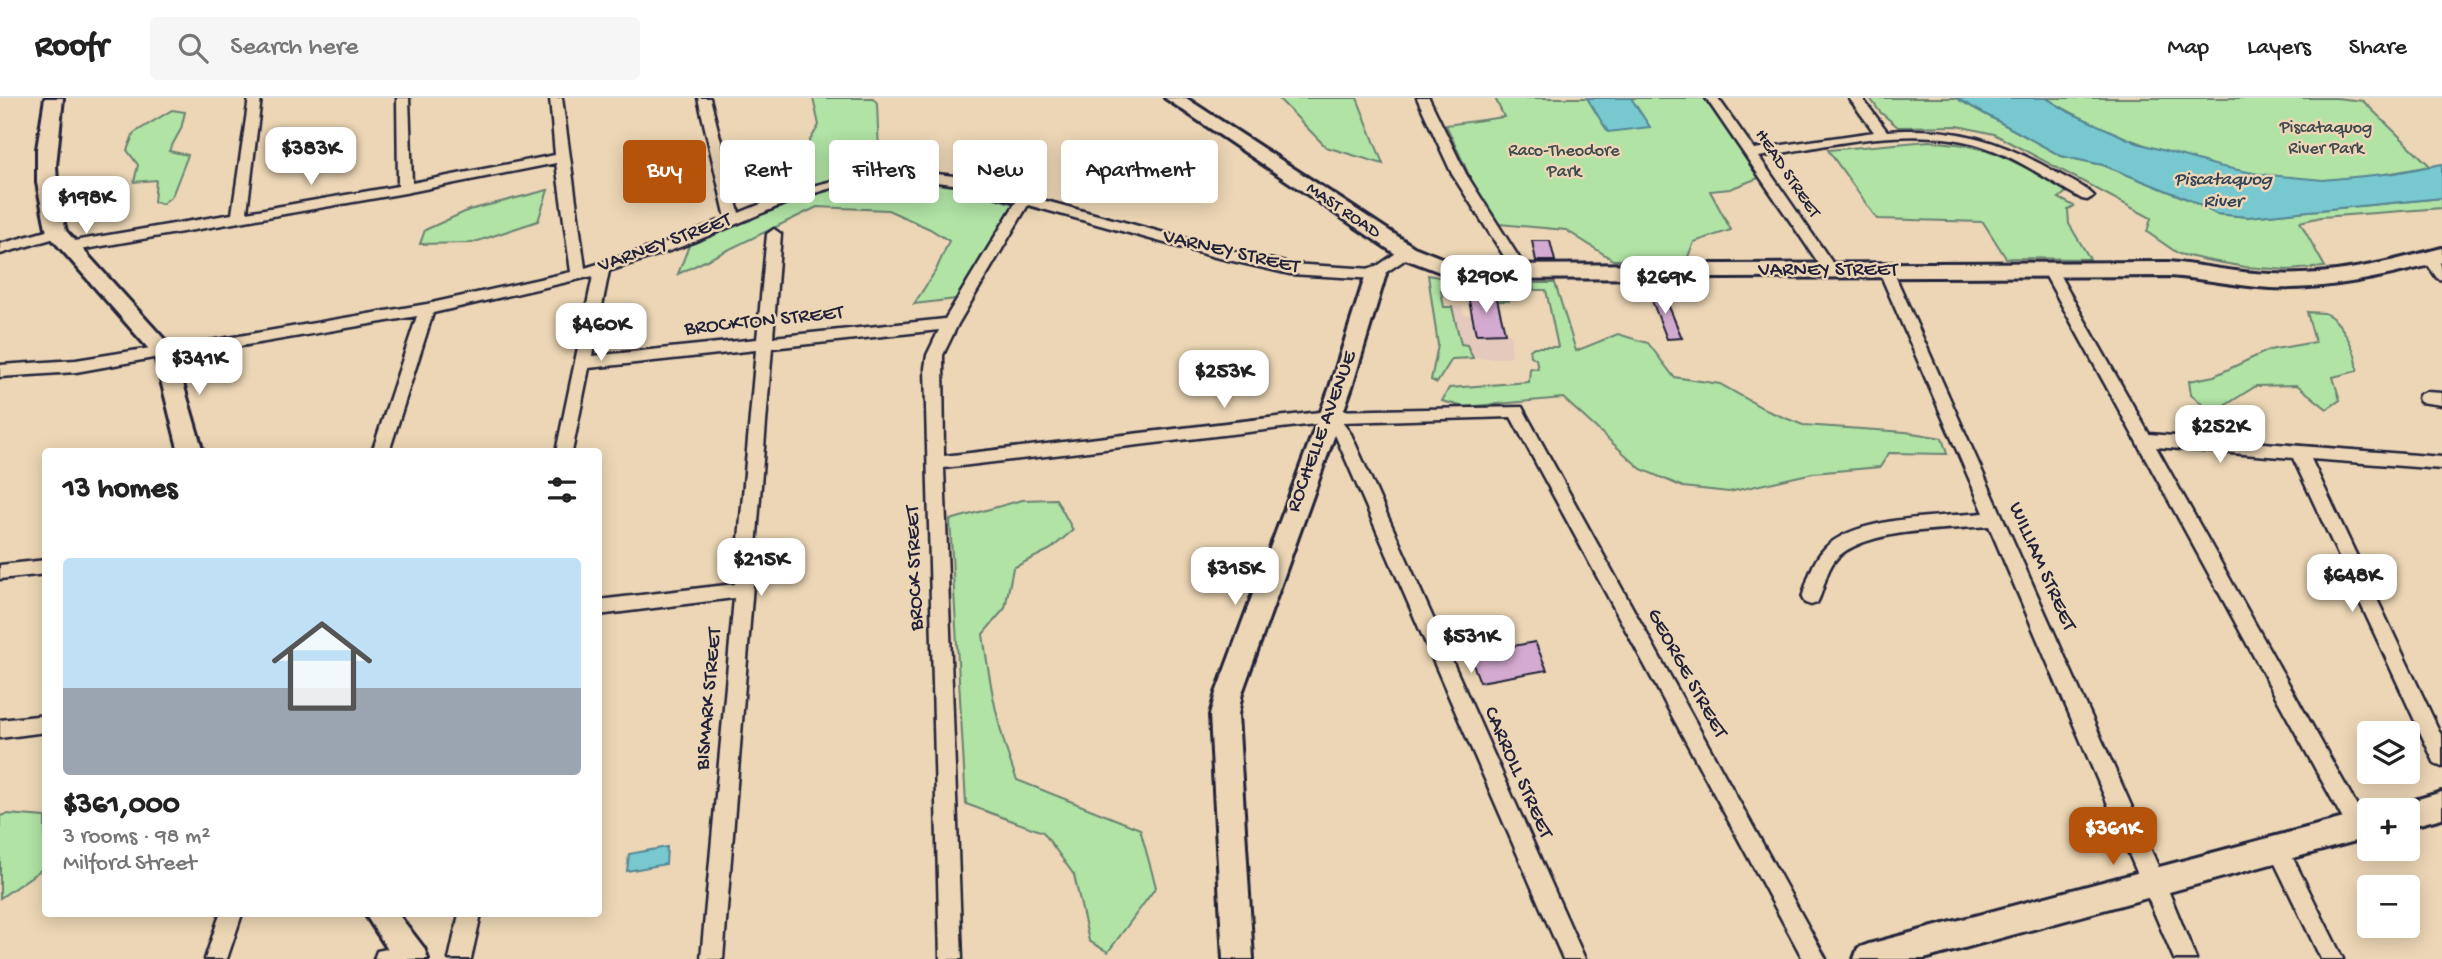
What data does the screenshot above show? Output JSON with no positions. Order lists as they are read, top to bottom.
{
  "streets": {
    "street": [
      "HEAD STREET",
      "MAST ROAD",
      "VARNEY STREET",
      "BROCKTON STREET",
      "ROCHELLE AVENUE",
      "WILLIAM STREET",
      "BROCK STREET",
      "GEORGE STREET",
      "BISMARK STREET",
      "CARROLL STREET"
    ]
  },
  "crossings": [
    ["HEAD STREET", "VARNEY STREET"],
    ["MAST ROAD", "VARNEY STREET"],
    ["VARNEY STREET", "ROCHELLE AVENUE"],
    ["VARNEY STREET", "WILLIAM STREET"],
    ["BROCKTON STREET", "BROCK STREET"],
    ["BROCKTON STREET", "BISMARK STREET"],
    ["ROCHELLE AVENUE", "GEORGE STREET"],
    ["ROCHELLE AVENUE", "CARROLL STREET"],
    ["GEORGE STREET", "CARROLL STREET"]
  ],
  "water": ["Piscataquog River"],
  "parks": ["Piscataquog River Park", "Raco-Theodore Park"],
  "page": {
    "header": "Roofr",
    "search": "Search here",
    "nav": ["Map", "Layers", "Share"],
    "price": [
      "$383K",
      "$198K",
      "$290K",
      "$269K",
      "$460K",
      "$341K",
      "$253K",
      "$252K",
      "$215K",
      "$315K",
      "$648K",
      "$531K",
      "$361K"
    ],
    "chip": [
      "Buy",
      "Rent",
      "Filters",
      "New",
      "Apartment"
    ],
    "heading": "13 homes",
    "list": [
      {
        "name": "$361,000",
        "note": "3 rooms · 98 m² · Milford Street"
      }
    ],
    "map_buttons": ["+", "−"]
  }
}
